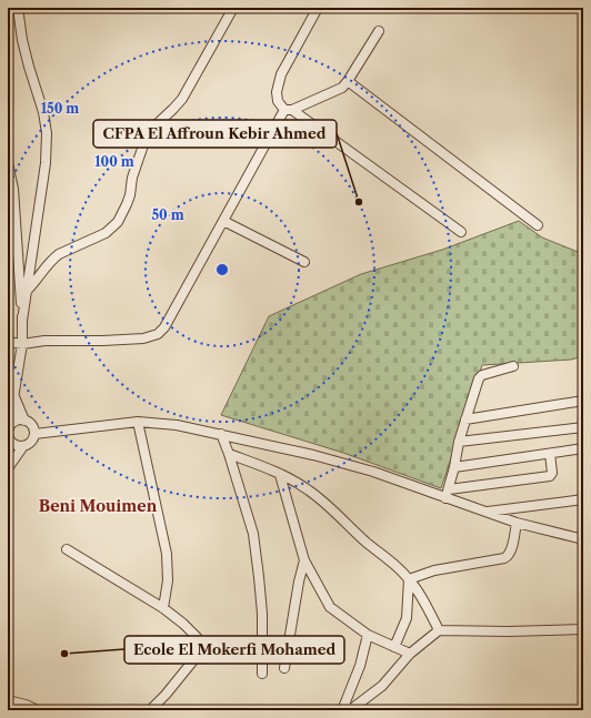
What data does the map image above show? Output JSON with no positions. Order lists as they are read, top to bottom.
{
  "districts": ["Beni Mouimen"],
  "places": ["CFPA El Affroun Kebir Ahmed", "Ecole El Mokerfi Mohamed"],
  "rings": ["150 m", "100 m", "50 m"]
}
